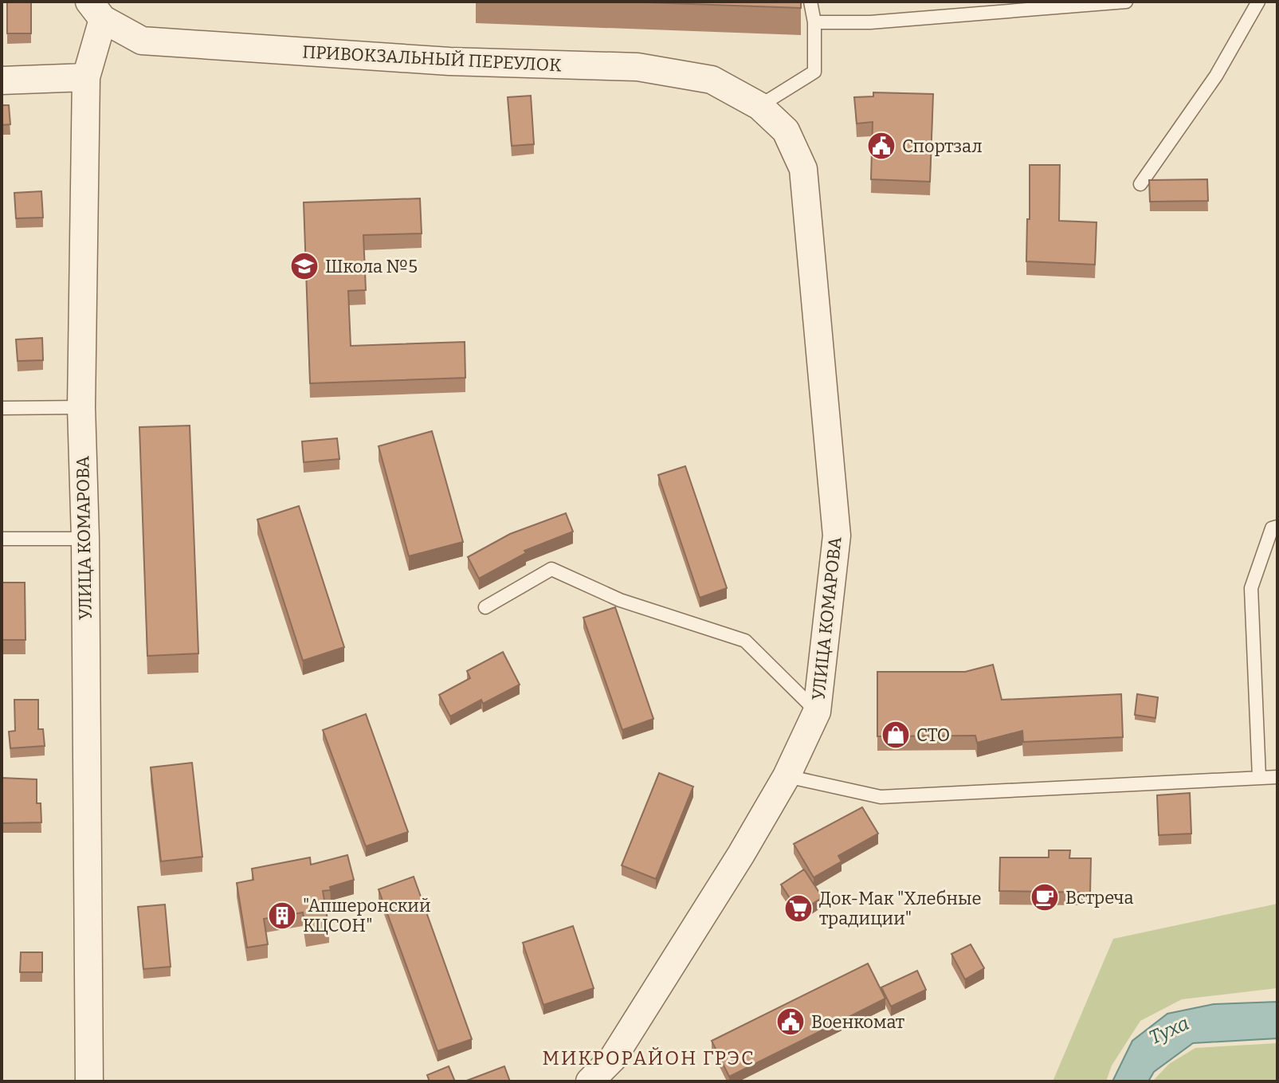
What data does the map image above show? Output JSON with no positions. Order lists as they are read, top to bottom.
{
  "streets": {
    "street": ["ПРИВОКЗАЛЬНЫЙ ПЕРЕУЛОК", "УЛИЦА КОМАРОВА"]
  },
  "crossings": [
    ["ПРИВОКЗАЛЬНЫЙ ПЕРЕУЛОК", "УЛИЦА КОМАРОВА"]
  ],
  "districts": ["МИКРОРАЙОН ГРЭС"],
  "water": ["Туха"],
  "places": {
    "public building": ["Спортзал", "Военкомат"],
    "school or university": ["Школа №5"],
    "shop": ["СТО"],
    "cafe": ["Встреча"],
    "supermarket": ["Док-Мак \"Хлебные традиции\""],
    "building": ["\"Апшеронский КЦСОН\""]
  }
}
